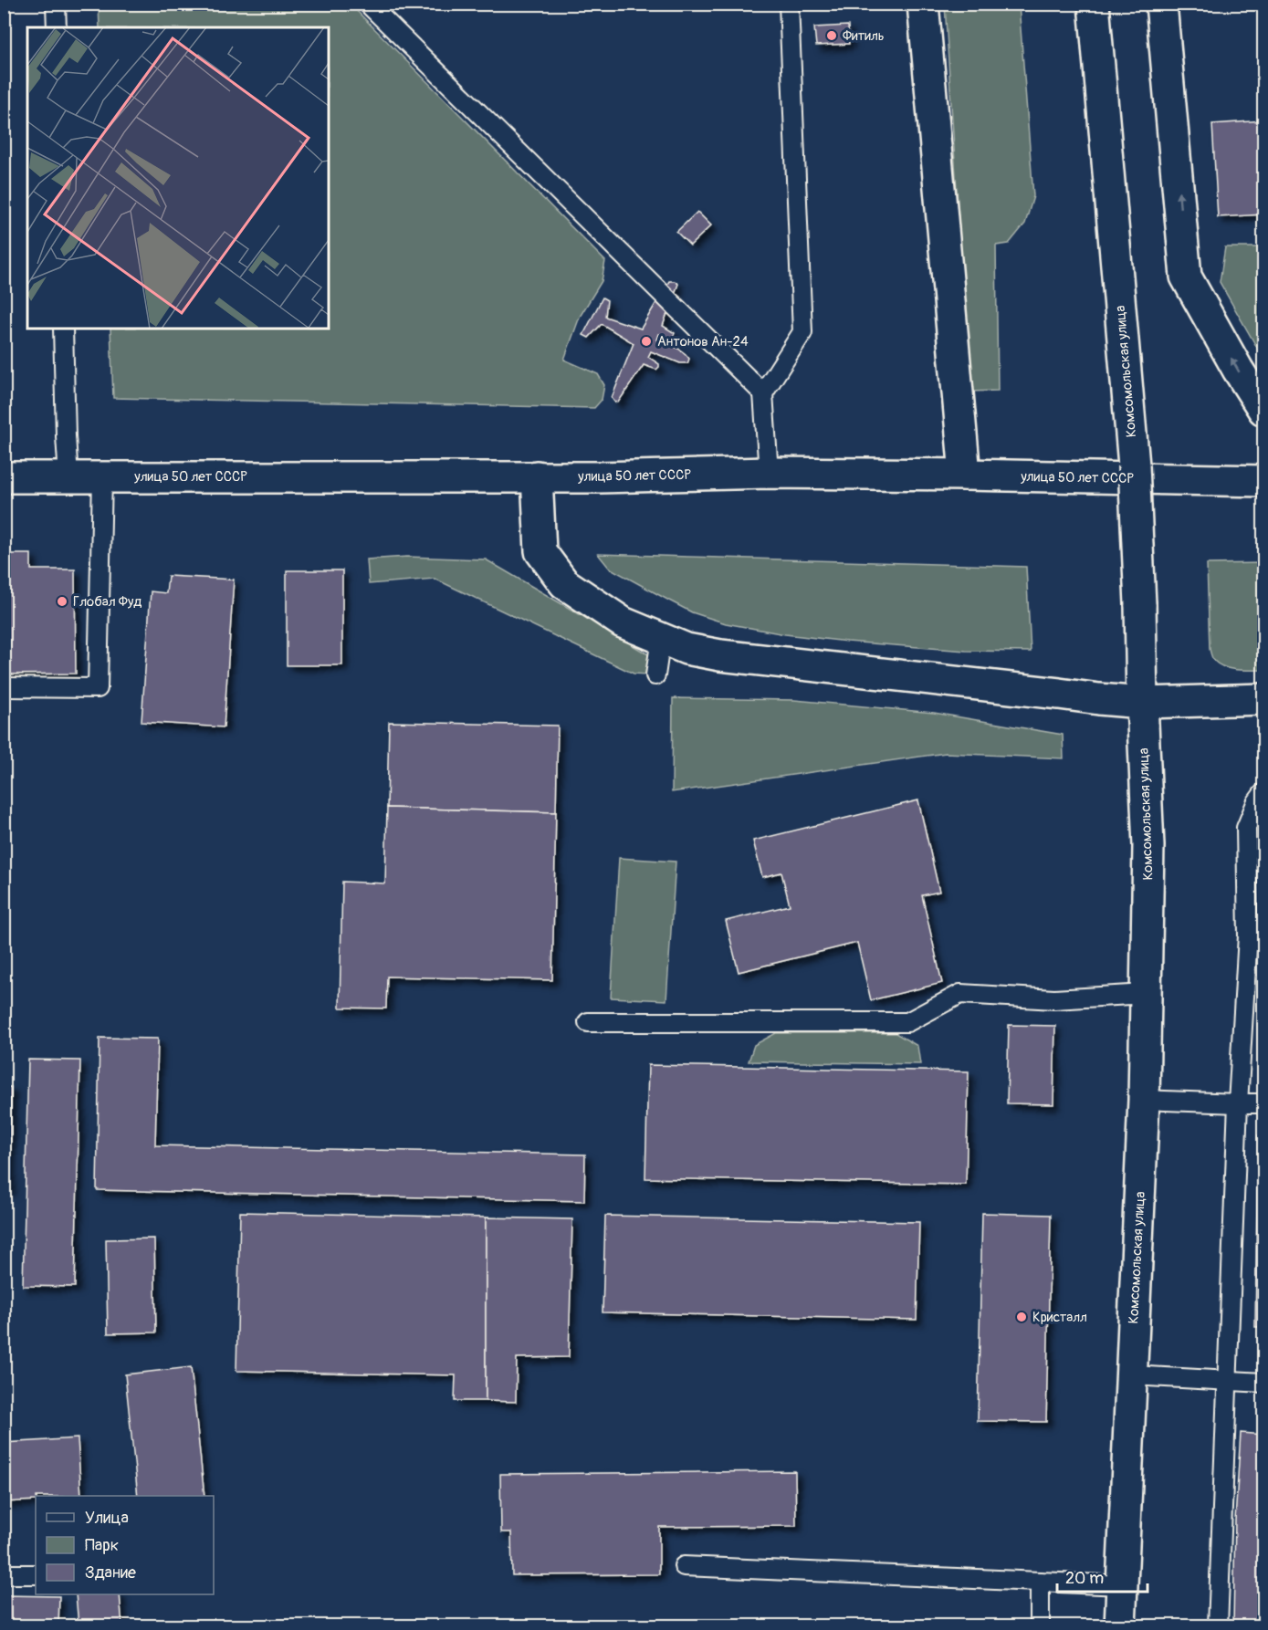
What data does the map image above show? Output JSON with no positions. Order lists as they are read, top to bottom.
{
  "streets": {
    "main road": ["Комсомольская улица", "улица 50 лет СССР"]
  },
  "places": [
    "Фитиль",
    "Антонов Ан-24",
    "Глобал Фуд",
    "Кристалл"
  ],
  "legend": ["Улица", "Парк", "Здание"],
  "scale_bar": "20 m"
}
